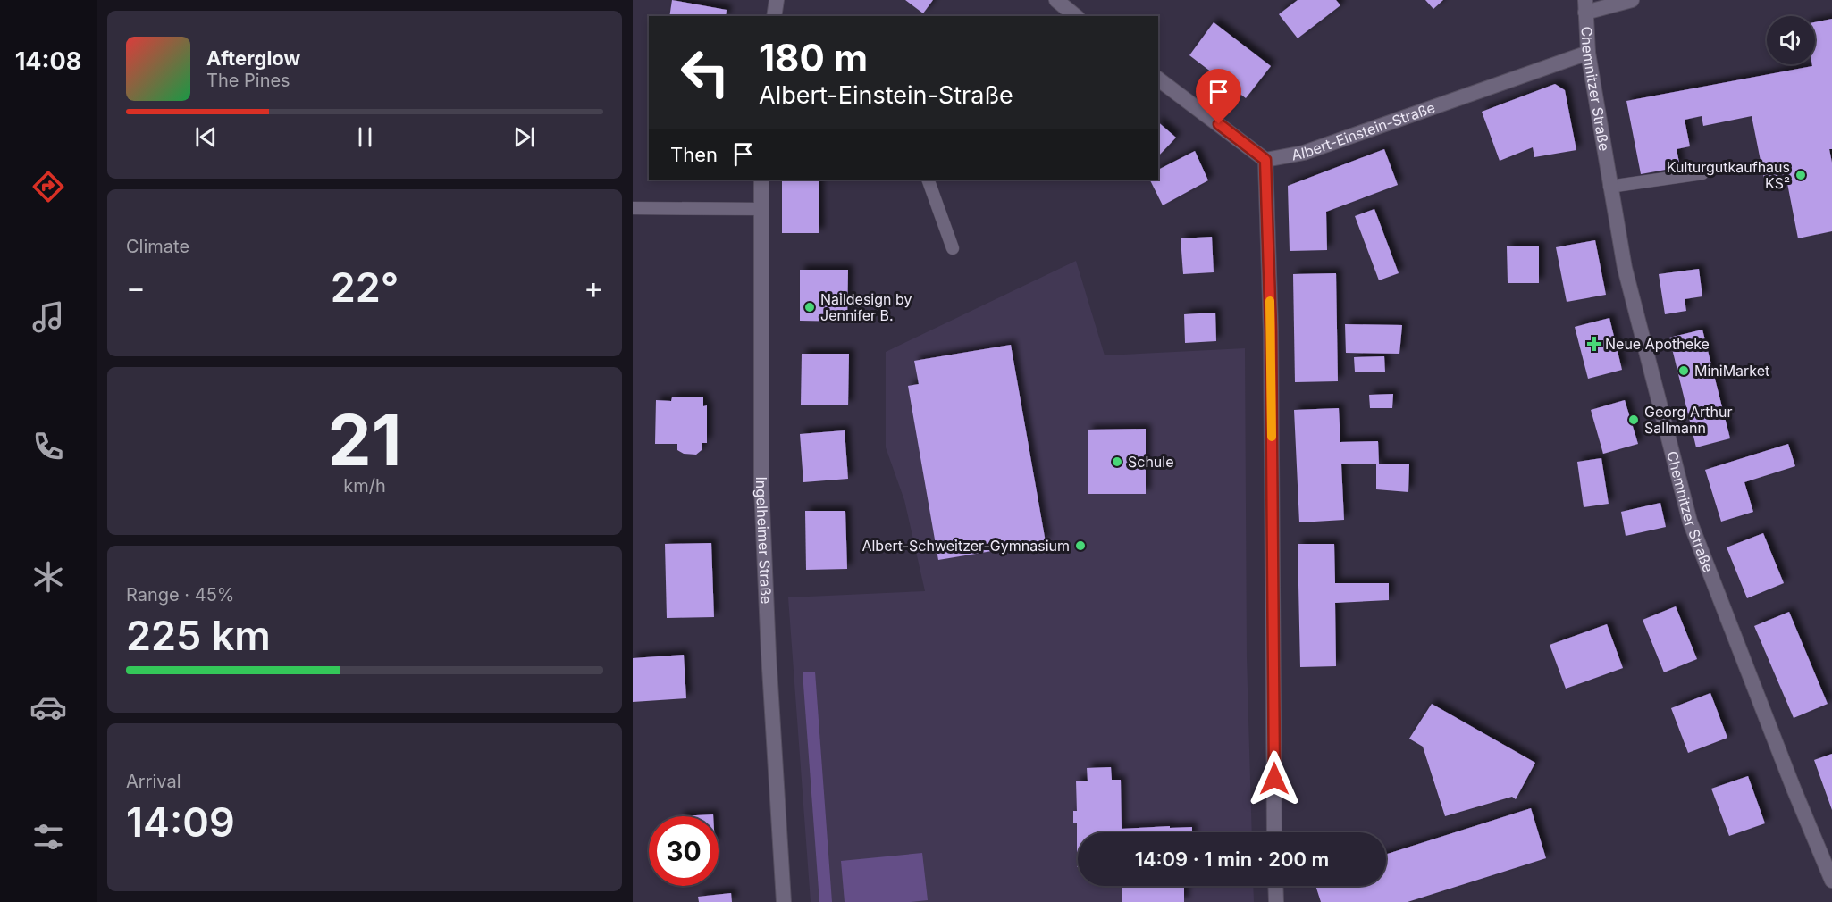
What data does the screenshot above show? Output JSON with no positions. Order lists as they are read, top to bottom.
{
  "streets": {
    "street": ["Chemnitzer Straße", "Albert-Einstein-Straße", "Ingelheimer Straße"]
  },
  "crossings": [
    ["Chemnitzer Straße", "Albert-Einstein-Straße"]
  ],
  "places": {
    "other": [
      "Kulturgutkaufhaus KS²",
      "Naildesign by Jennifer B.",
      "MiniMarket",
      "Georg Arthur Sallmann",
      "Schule",
      "Albert-Schweitzer-Gymnasium"
    ],
    "health": ["Neue Apotheke"]
  },
  "page": {
    "tabs": "14:08",
    "turn": ["180 m", "Albert-Einstein-Straße"],
    "song": ["Afterglow", "The Pines"],
    "then": "Then",
    "tile": [
      "Climate",
      ["21", "km/h"],
      ["Range · 45%", "225 km"],
      ["Arrival", "14:09"]
    ],
    "heat": ["−", "22°", "+"],
    "limit": "30",
    "trip": "14:09 · 1 min · 200 m"
  }
}
